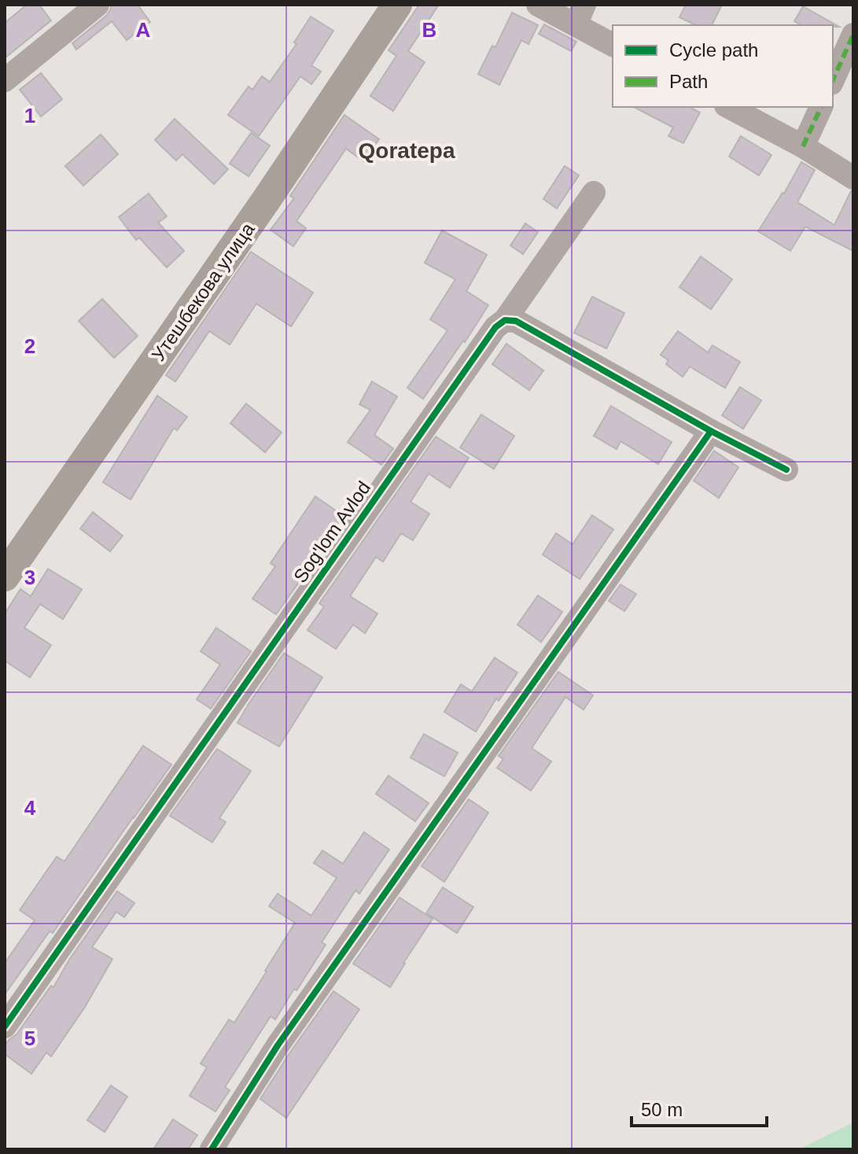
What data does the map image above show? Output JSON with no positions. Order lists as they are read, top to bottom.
{
  "streets": {
    "main road": ["Утешбекова улица"],
    "street": ["Sog'lom Avlod"]
  },
  "districts": ["Qoratepa"],
  "legend": ["Cycle path", "Path"],
  "scale_bar": "50 m",
  "grid": {
    "columns": ["A", "B"],
    "rows": [
      "1",
      "2",
      "3",
      "4",
      "5"
    ]
  }
}
